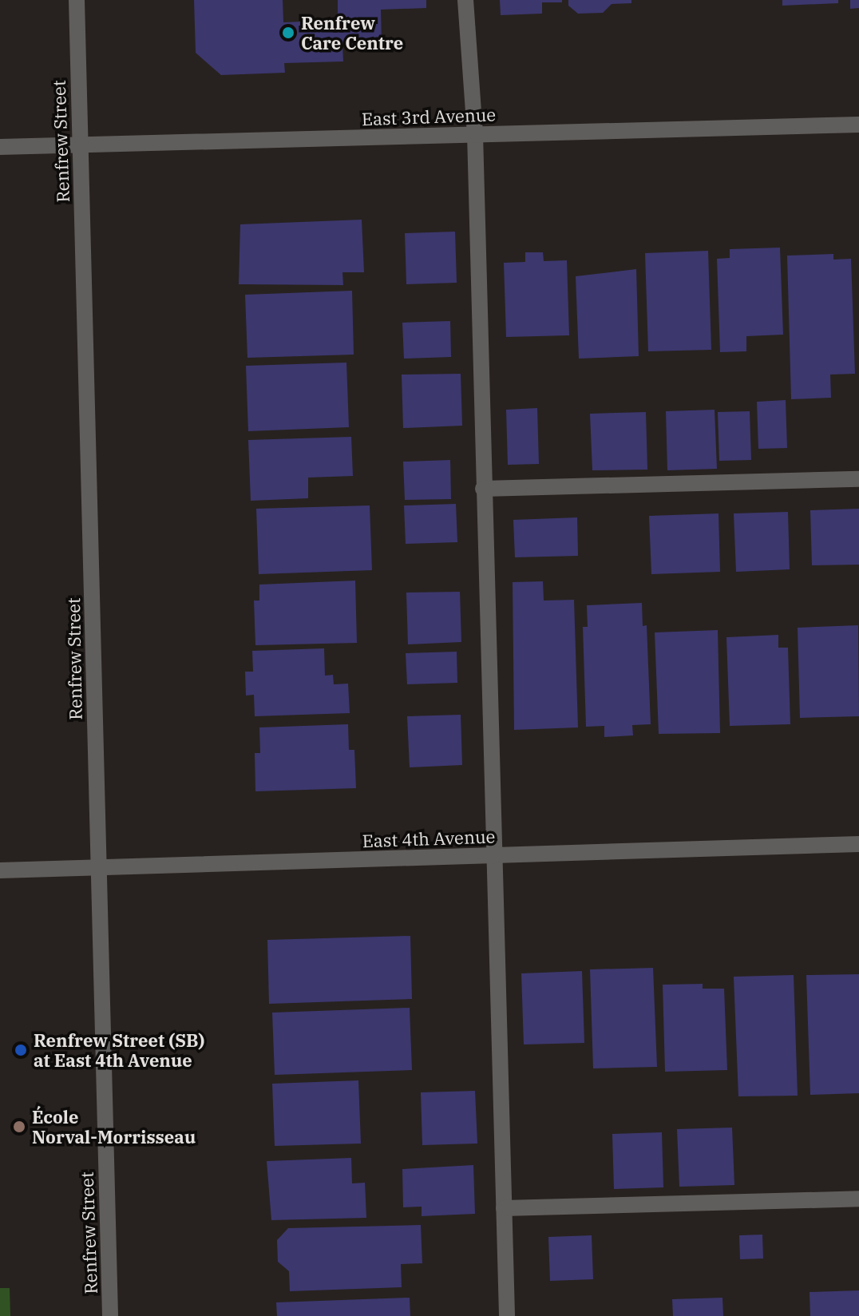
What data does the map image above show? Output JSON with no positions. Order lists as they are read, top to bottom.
{
  "streets": {
    "street": ["East 3rd Avenue", "Renfrew Street", "East 4th Avenue"]
  },
  "crossings": [
    ["East 3rd Avenue", "Renfrew Street"],
    ["Renfrew Street", "East 4th Avenue"]
  ],
  "places": ["Renfrew Care Centre", "Renfrew Street (SB) at East 4th Avenue", "École Norval-Morrisseau"]
}
